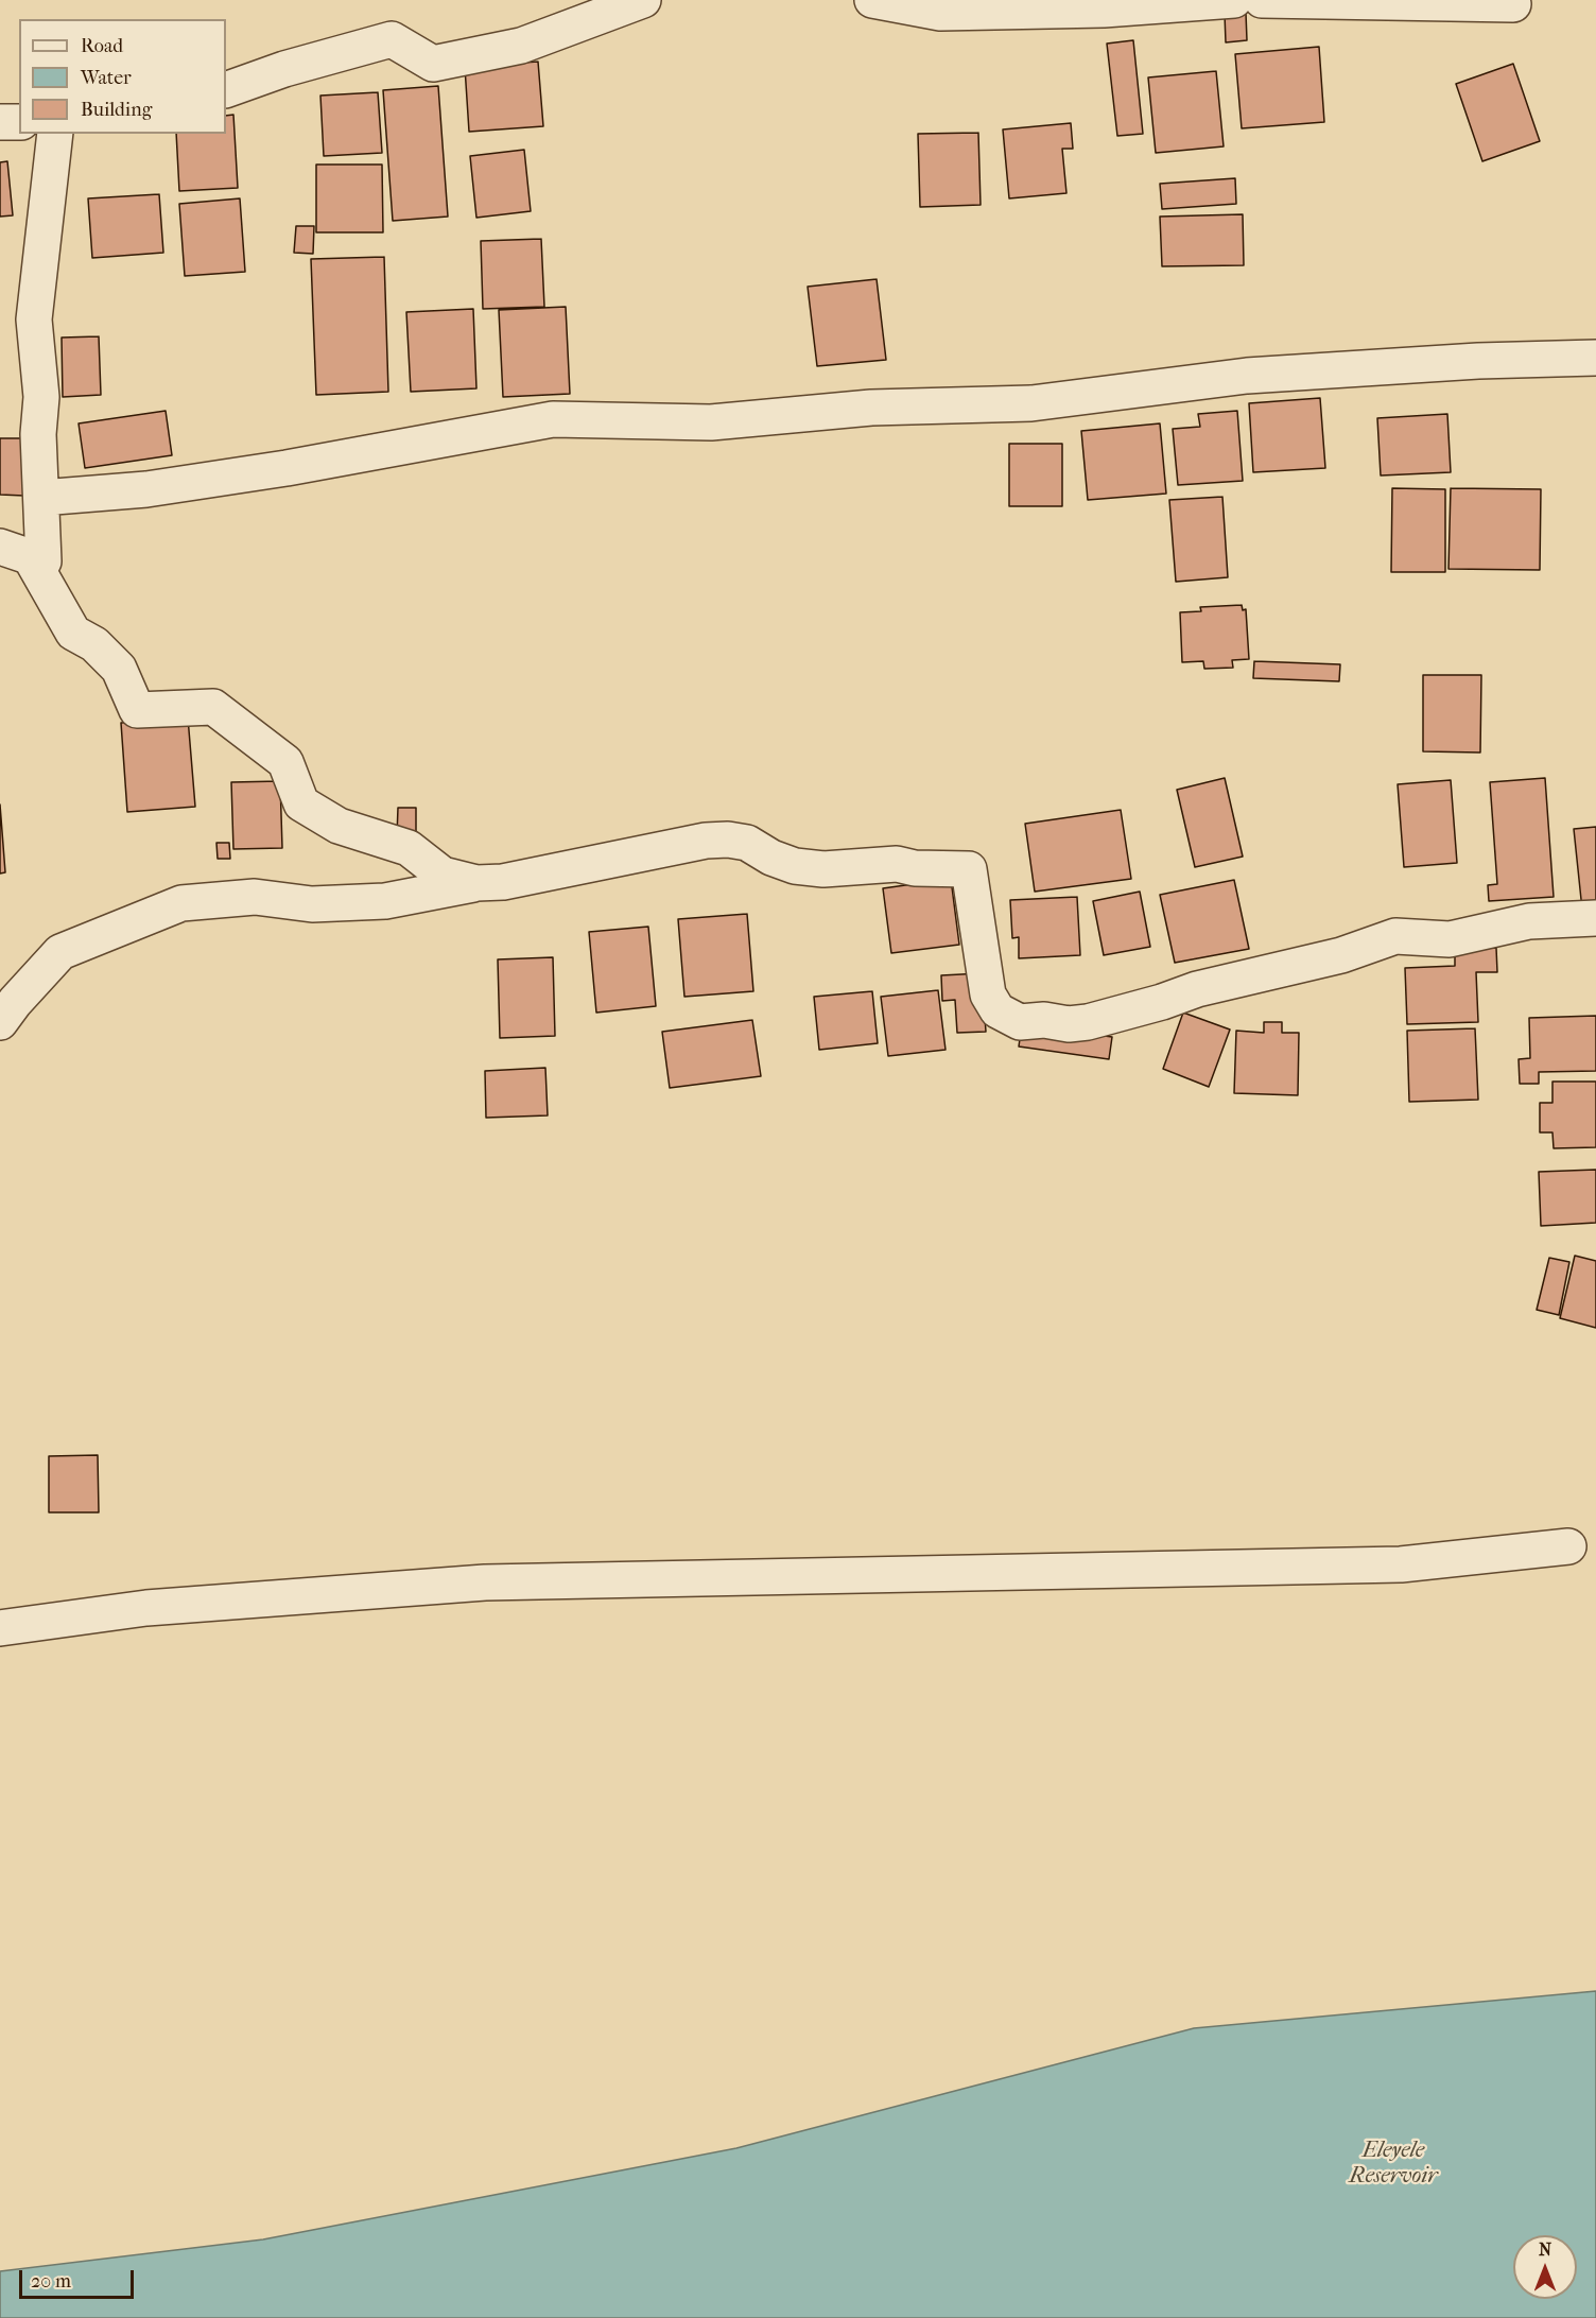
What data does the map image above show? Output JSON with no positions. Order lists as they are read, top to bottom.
{
  "water": ["Eleyele Reservoir"],
  "legend": ["Road", "Water", "Building"],
  "scale_bar": "20 m",
  "north": "top"
}
